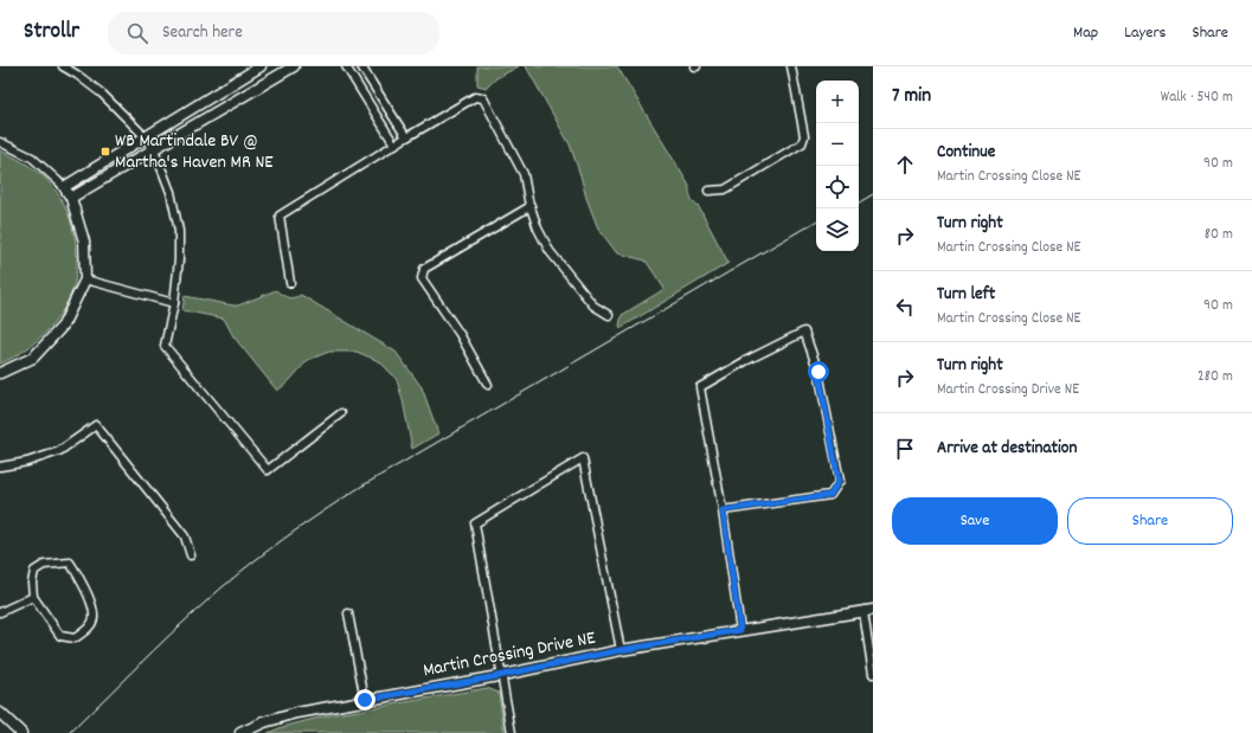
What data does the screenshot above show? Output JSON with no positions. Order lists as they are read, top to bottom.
{
  "streets": {
    "street": ["Martin Crossing Drive NE"]
  },
  "places": {
    "transit": ["WB Martindale BV @ Martha's Haven MR NE"]
  },
  "page": {
    "header": "Strollr",
    "search": "Search here",
    "nav": ["Map", "Layers", "Share"],
    "heading": ["7 min", "Walk · 540 m"],
    "map_buttons": ["+", "−"],
    "list": [
      ["Continue", "Martin Crossing Close NE", "90 m"],
      ["Turn right", "Martin Crossing Close NE", "80 m"],
      ["Turn left", "Martin Crossing Close NE", "90 m"],
      ["Turn right", "Martin Crossing Drive NE", "280 m"],
      "Arrive at destination"
    ],
    "buttons": ["Save", "Share"]
  }
}
